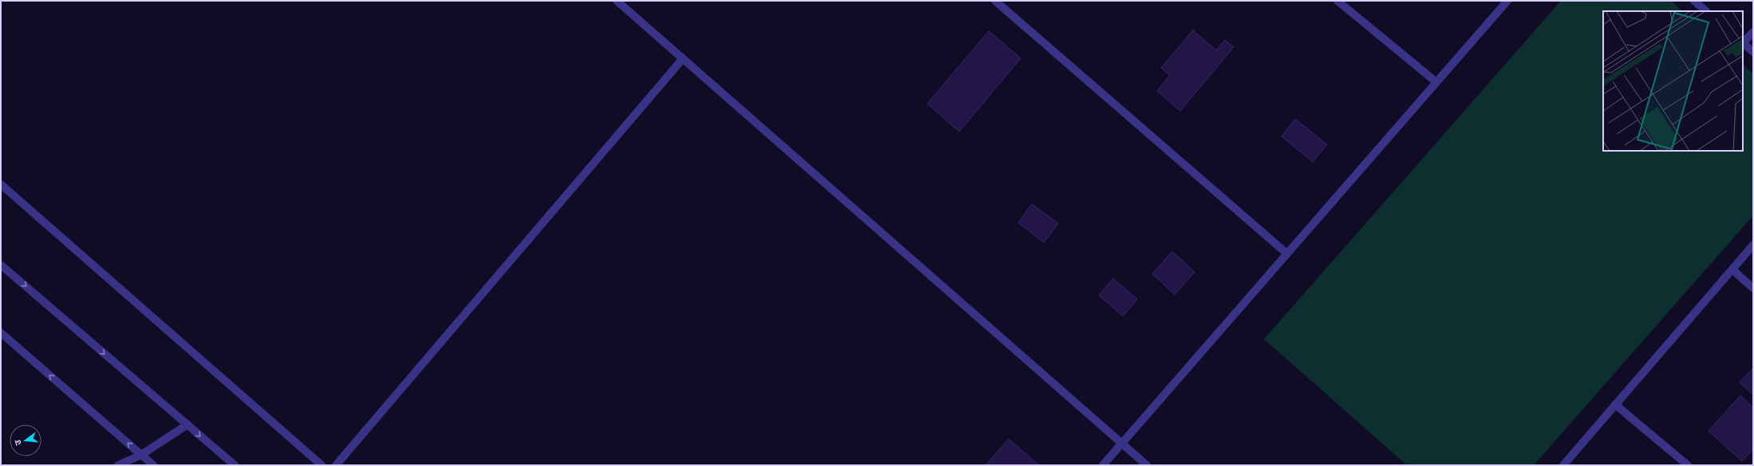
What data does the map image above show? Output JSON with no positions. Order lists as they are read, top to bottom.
{
  "north": "left"
}
